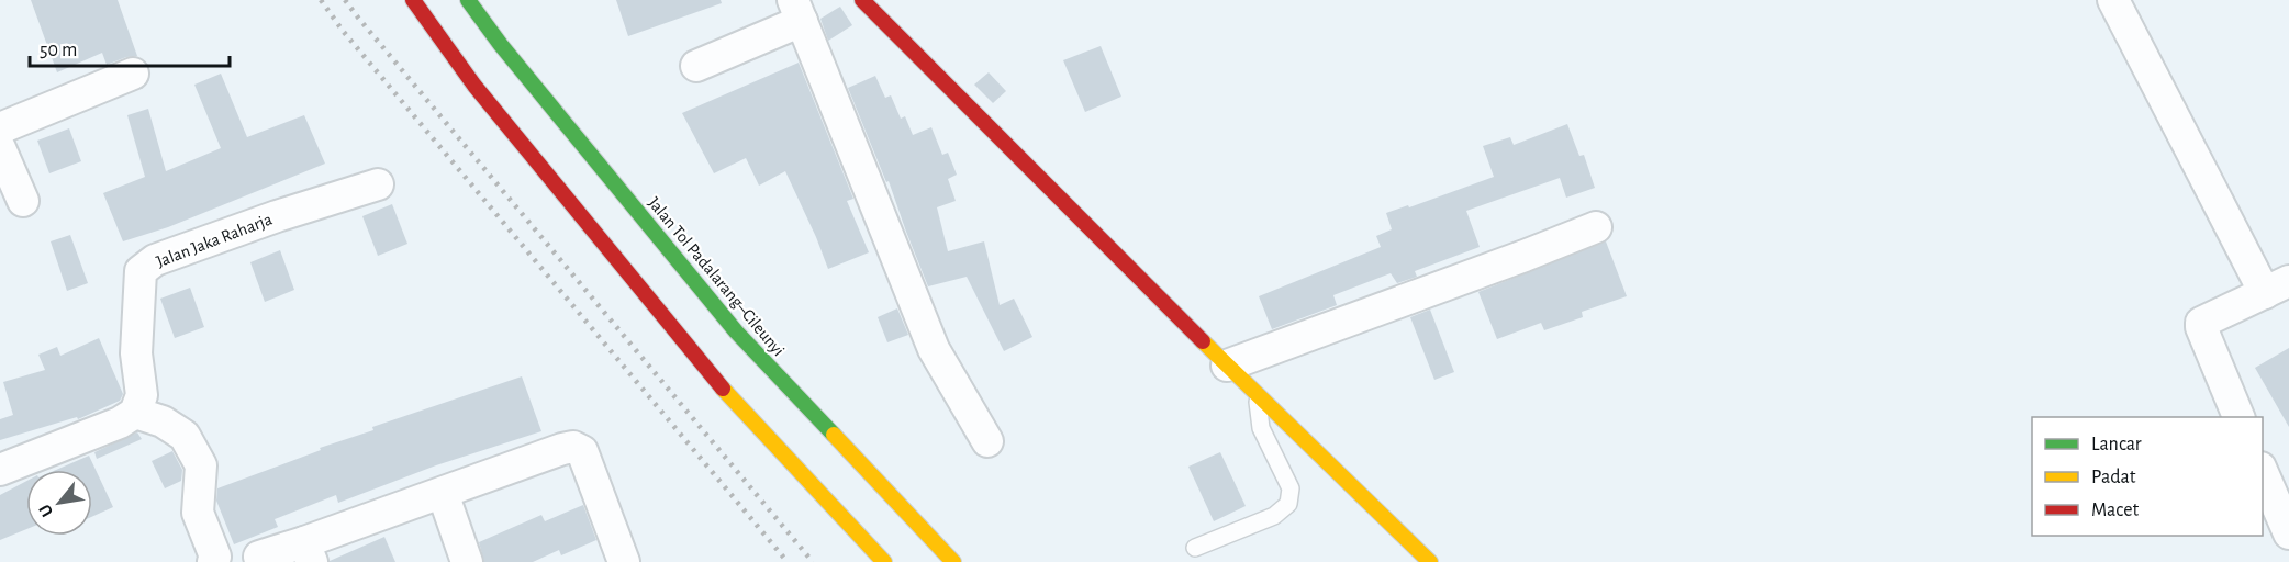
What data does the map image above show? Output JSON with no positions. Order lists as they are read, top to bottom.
{
  "streets": {
    "main road": ["Jalan Tol Padalarang–Cileunyi"],
    "street": ["Jalan Jaka Raharja"]
  },
  "legend": ["Lancar", "Padat", "Macet"],
  "scale_bar": "50 m",
  "north": "bottom left"
}
